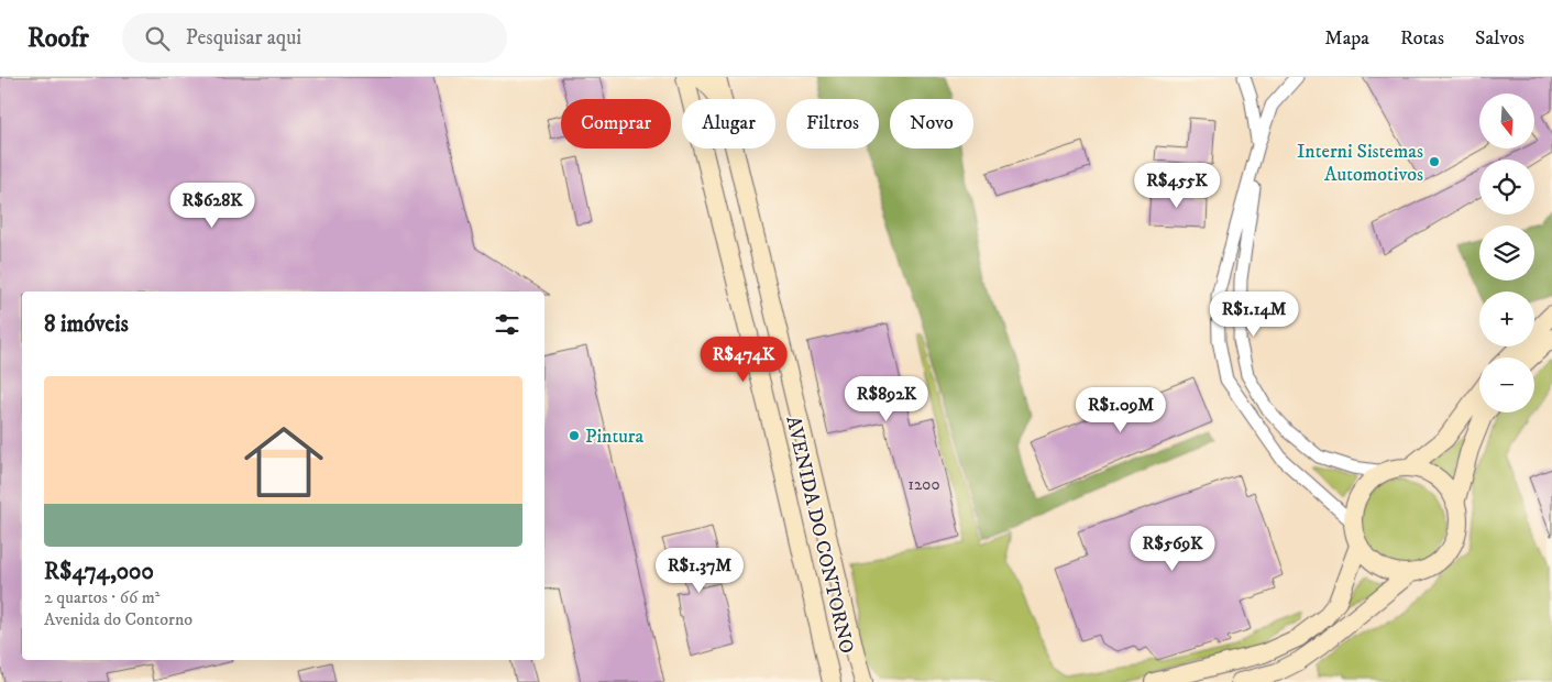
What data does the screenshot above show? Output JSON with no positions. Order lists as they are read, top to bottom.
{
  "streets": {
    "street": ["AVENIDA DO CONTORNO"]
  },
  "places": ["Interni Sistemas Automotivos", "Pintura"],
  "house_numbers": ["1200"],
  "north": "bottom",
  "page": {
    "header": "Roofr",
    "search": "Pesquisar aqui",
    "nav": ["Mapa", "Rotas", "Salvos"],
    "map_buttons": ["+", "−"],
    "chip": [
      "Comprar",
      "Alugar",
      "Filtros",
      "Novo"
    ],
    "price": [
      "R$455K",
      "R$628K",
      "R$1.14M",
      "R$474K",
      "R$892K",
      "R$1.09M",
      "R$569K",
      "R$1.37M"
    ],
    "heading": "8 imóveis",
    "list": [
      {
        "name": "R$474,000",
        "note": "2 quartos · 66 m² · Avenida do Contorno"
      }
    ]
  }
}
